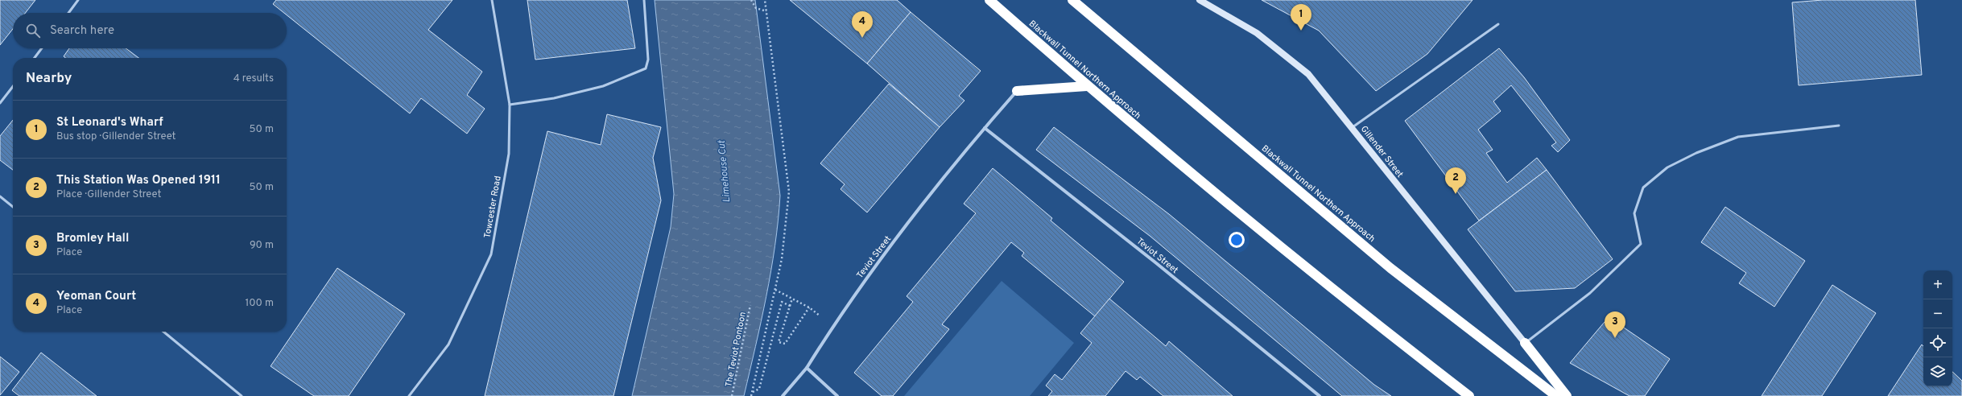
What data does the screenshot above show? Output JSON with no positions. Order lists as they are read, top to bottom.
{
  "streets": {
    "highway": ["Blackwall Tunnel Northern Approach"],
    "street": ["Gillender Street", "Teviot Street"],
    "lane": ["Towcester Road"],
    "path": ["The Teviot Pontoon"]
  },
  "water": ["Limehouse Cut"],
  "page": {
    "pins": [
      "1",
      "4",
      "2",
      "3"
    ],
    "search": "Search here",
    "heading": ["Nearby", "4 results"],
    "list": [
      {
        "mark": "1",
        "name": "St Leonard's Wharf",
        "note": "Bus stop · Gillender Street",
        "value": "50 m"
      },
      {
        "mark": "2",
        "name": "This Station Was Opened 1911",
        "note": "Place · Gillender Street",
        "value": "50 m"
      },
      {
        "mark": "3",
        "name": "Bromley Hall",
        "note": "Place",
        "value": "90 m"
      },
      {
        "mark": "4",
        "name": "Yeoman Court",
        "note": "Place",
        "value": "100 m"
      }
    ],
    "map_buttons": ["+", "−"]
  }
}
